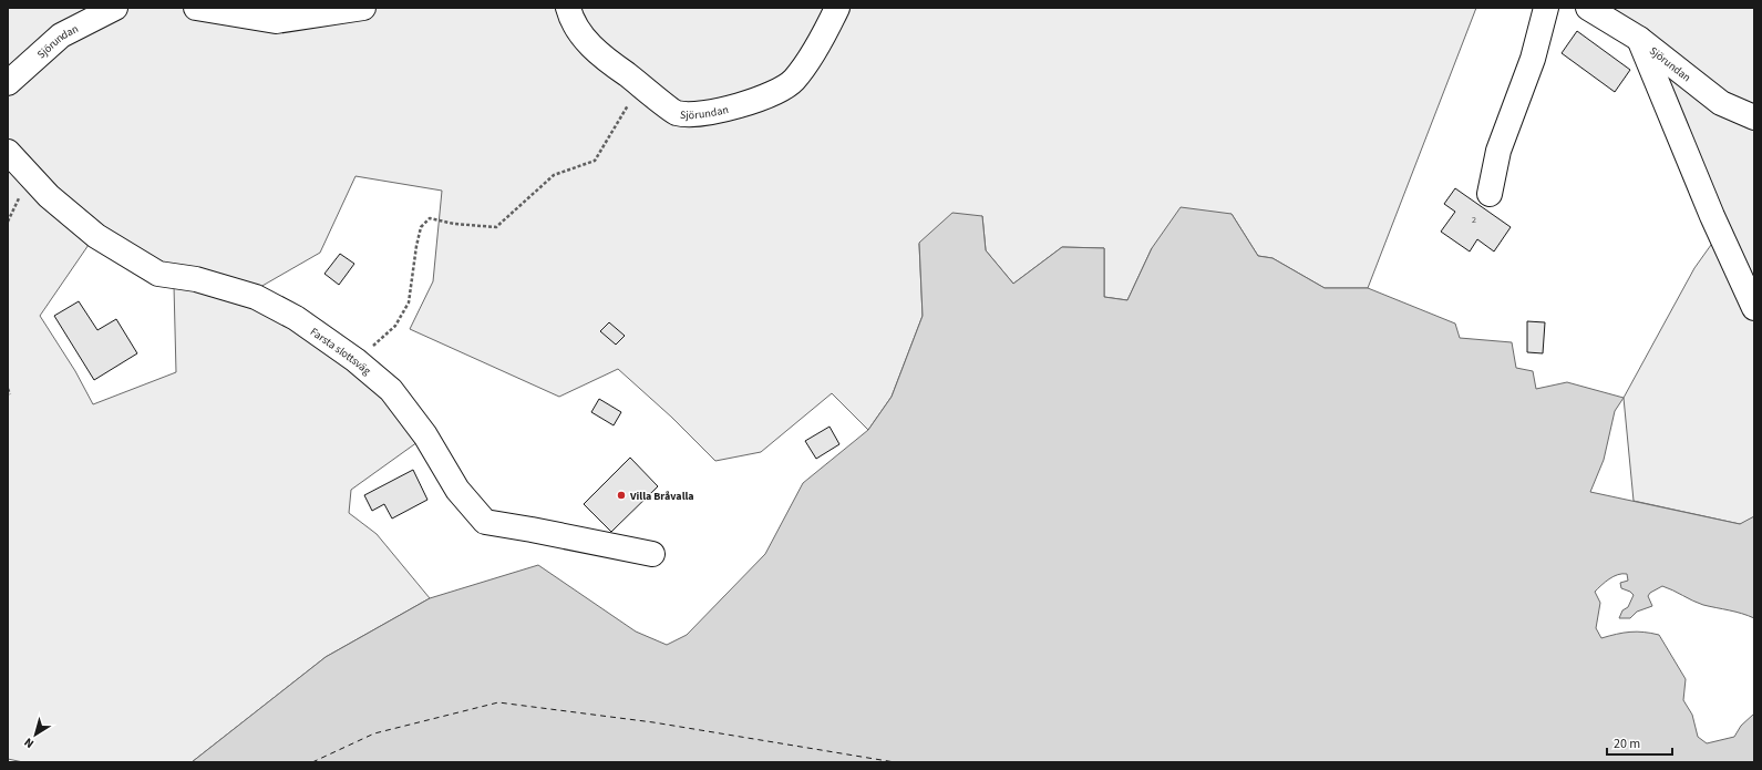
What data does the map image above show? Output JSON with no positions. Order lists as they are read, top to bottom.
{
  "streets": {
    "street": ["Sjörundan", "Farsta slottsväg"]
  },
  "places": ["Villa Bråvalla"],
  "house_numbers": ["2"],
  "scale_bar": "20 m",
  "north": "bottom left"
}
